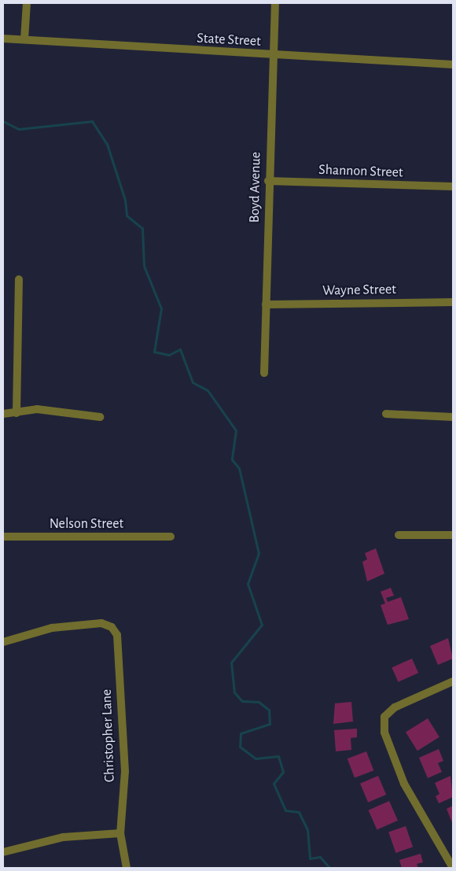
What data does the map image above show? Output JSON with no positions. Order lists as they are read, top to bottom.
{
  "streets": {
    "street": [
      "State Street",
      "Shannon Street",
      "Boyd Avenue",
      "Wayne Street",
      "Nelson Street",
      "Christopher Lane"
    ]
  },
  "crossings": [
    ["State Street", "Boyd Avenue"],
    ["Shannon Street", "Boyd Avenue"],
    ["Boyd Avenue", "Wayne Street"]
  ]
}
